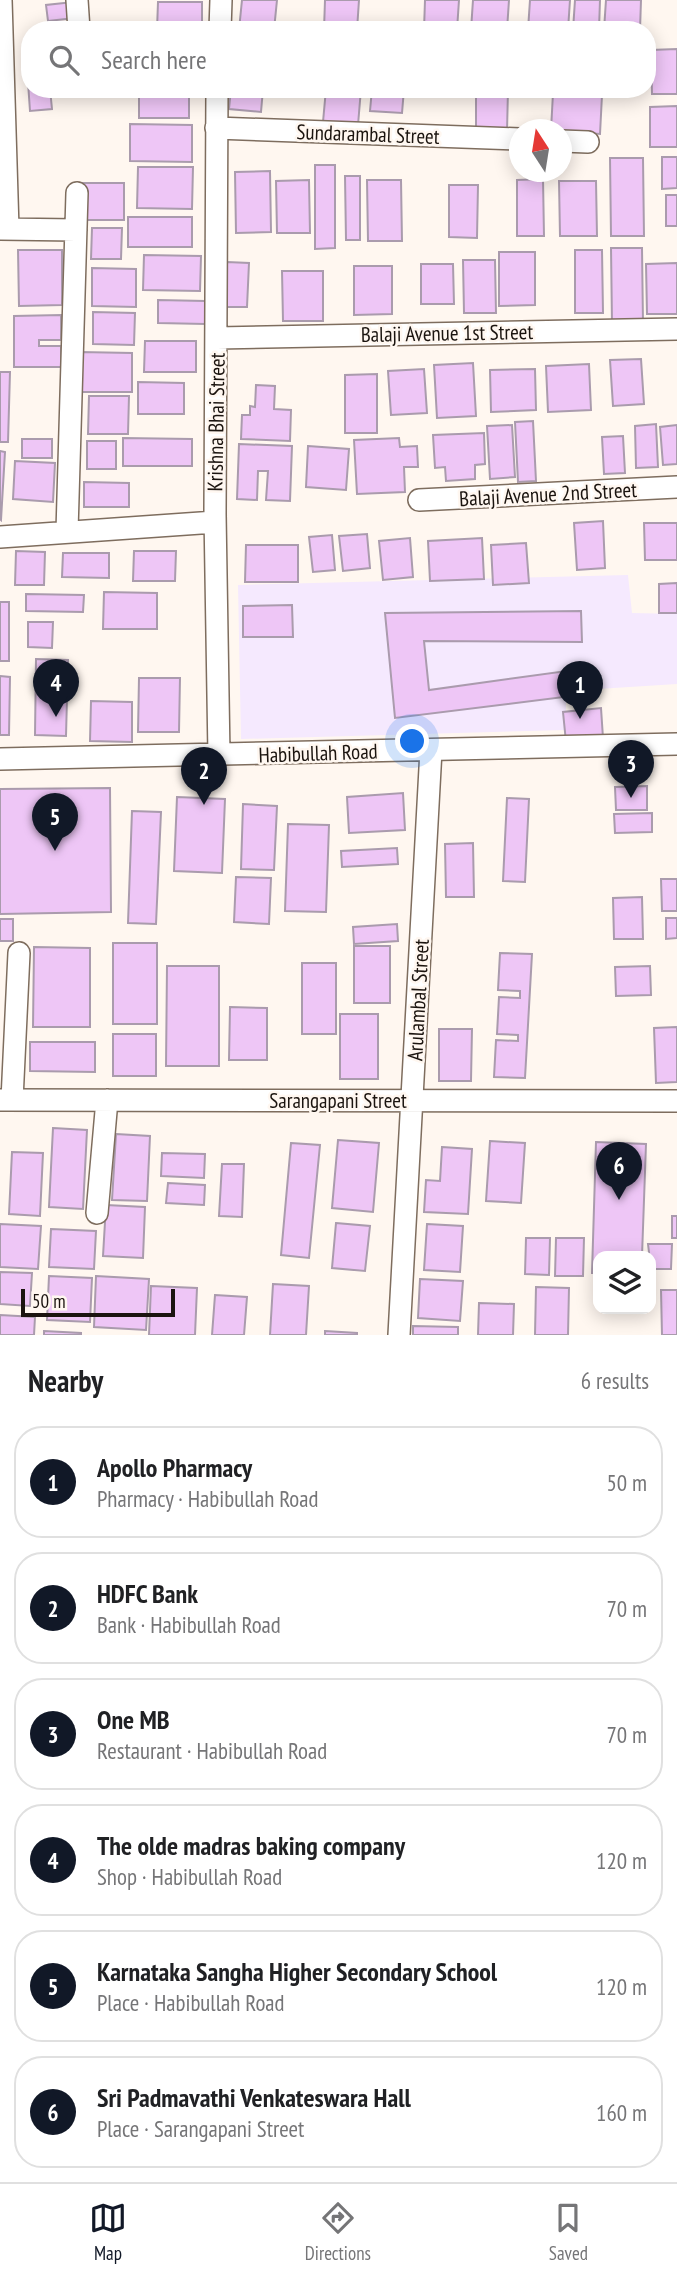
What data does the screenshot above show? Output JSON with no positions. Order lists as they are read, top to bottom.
{
  "streets": {
    "street": [
      "Sundarambal Street",
      "Balaji Avenue 1st Street",
      "Krishna Bhai Street",
      "Balaji Avenue 2nd Street",
      "Habibullah Road",
      "Arulambal Street",
      "Sarangapani Street"
    ]
  },
  "crossings": [
    ["Sundarambal Street", "Krishna Bhai Street"],
    ["Balaji Avenue 1st Street", "Krishna Bhai Street"],
    ["Krishna Bhai Street", "Habibullah Road"],
    ["Habibullah Road", "Arulambal Street"],
    ["Arulambal Street", "Sarangapani Street"]
  ],
  "scale_bar": "50 m",
  "north": "top",
  "page": {
    "search": "Search here",
    "pins": [
      "4",
      "1",
      "3",
      "2",
      "5",
      "6"
    ],
    "scale": "50 m",
    "heading": ["Nearby", "6 results"],
    "list": [
      {
        "mark": "1",
        "name": "Apollo Pharmacy",
        "note": "Pharmacy · Habibullah Road",
        "value": "50 m"
      },
      {
        "mark": "2",
        "name": "HDFC Bank",
        "note": "Bank · Habibullah Road",
        "value": "70 m"
      },
      {
        "mark": "3",
        "name": "One MB",
        "note": "Restaurant · Habibullah Road",
        "value": "70 m"
      },
      {
        "mark": "4",
        "name": "The olde madras baking company",
        "note": "Shop · Habibullah Road",
        "value": "120 m"
      },
      {
        "mark": "5",
        "name": "Karnataka Sangha Higher Secondary School",
        "note": "Place · Habibullah Road",
        "value": "120 m"
      },
      {
        "mark": "6",
        "name": "Sri Padmavathi Venkateswara Hall",
        "note": "Place · Sarangapani Street",
        "value": "160 m"
      }
    ],
    "nav": ["Map", "Directions", "Saved"]
  }
}
